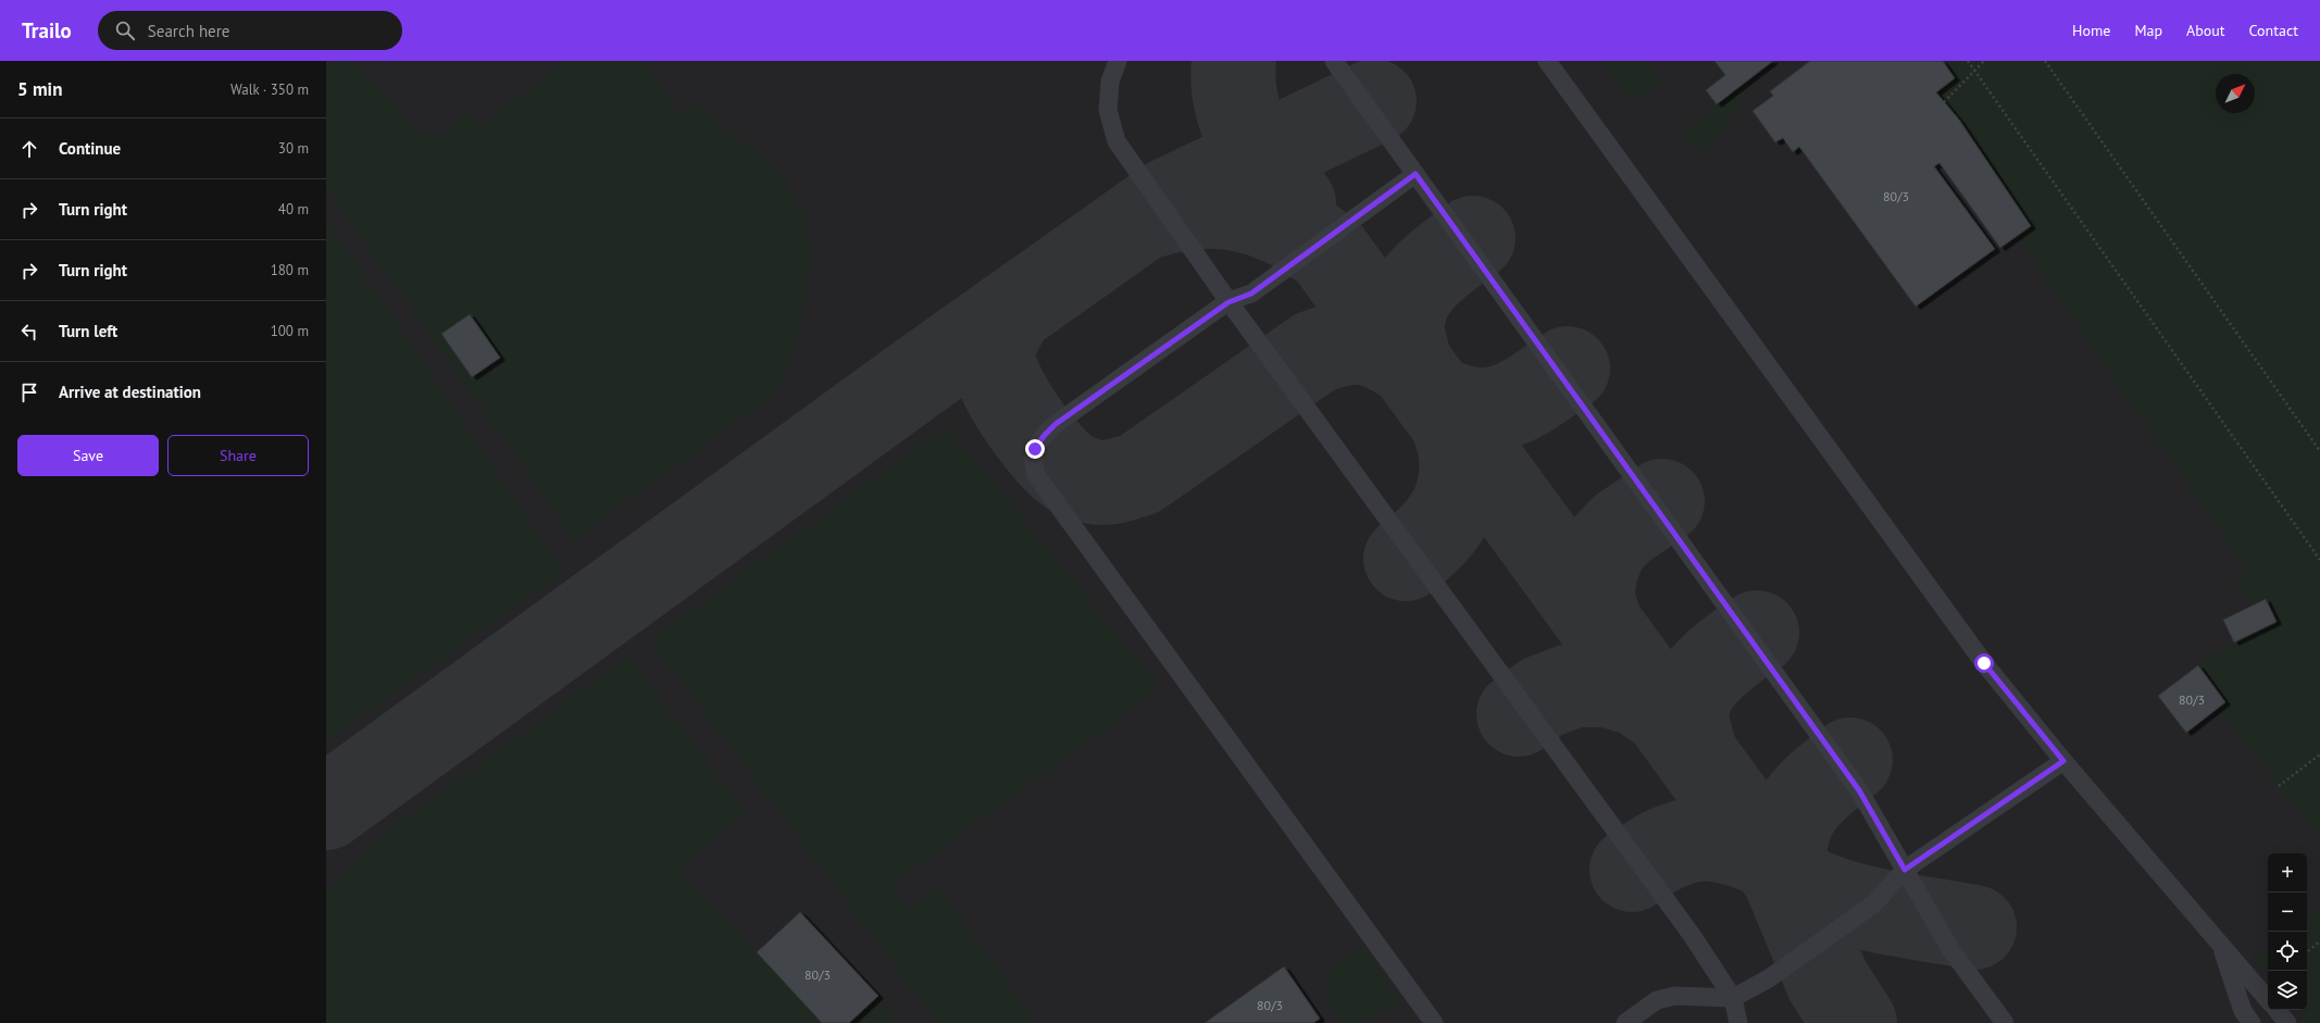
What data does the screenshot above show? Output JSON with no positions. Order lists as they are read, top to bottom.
{
  "house_numbers": [
    "80/3",
    "80/3",
    "80/3",
    "80/3"
  ],
  "north": "top right",
  "page": {
    "header": "Trailo",
    "search": "Search here",
    "nav": [
      "Home",
      "Map",
      "About",
      "Contact"
    ],
    "heading": ["5 min", "Walk · 350 m"],
    "list": [
      ["Continue", "30 m"],
      ["Turn right", "40 m"],
      ["Turn right", "180 m"],
      ["Turn left", "100 m"],
      "Arrive at destination"
    ],
    "buttons": ["Save", "Share"],
    "map_buttons": ["+", "−"]
  }
}
